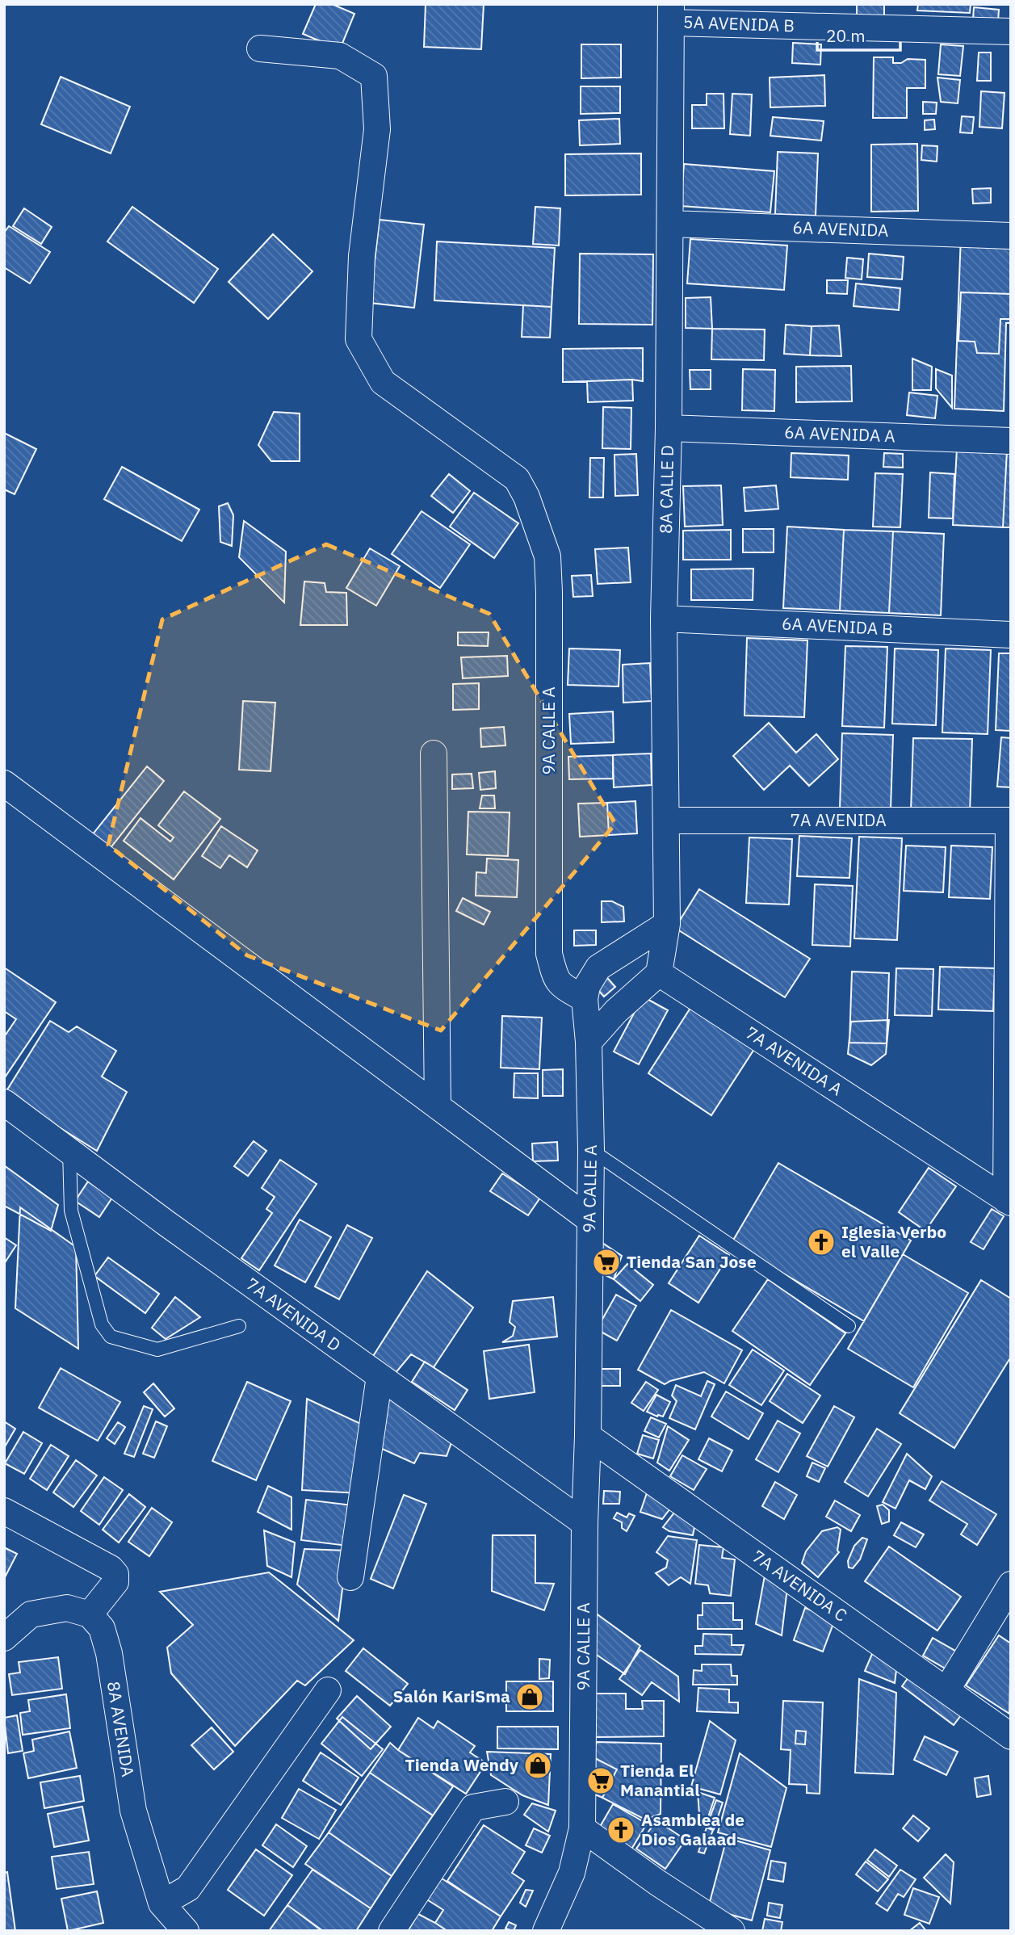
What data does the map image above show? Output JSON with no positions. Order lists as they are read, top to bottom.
{
  "streets": {
    "street": [
      "5A AVENIDA B",
      "6A AVENIDA",
      "6A AVENIDA A",
      "8A CALLE D",
      "6A AVENIDA B",
      "9A CALLE A",
      "7A AVENIDA",
      "7A AVENIDA A",
      "7A AVENIDA D",
      "7A AVENIDA C",
      "8A AVENIDA"
    ]
  },
  "crossings": [
    ["5A AVENIDA B", "8A CALLE D"],
    ["6A AVENIDA", "8A CALLE D"],
    ["6A AVENIDA A", "8A CALLE D"],
    ["8A CALLE D", "6A AVENIDA B"],
    ["8A CALLE D", "7A AVENIDA"],
    ["8A CALLE D", "7A AVENIDA A"],
    ["9A CALLE A", "7A AVENIDA D"],
    ["9A CALLE A", "7A AVENIDA C"]
  ],
  "places": {
    "church": ["Iglesia Verbo el Valle", "Asamblea de Dios Galaad"],
    "supermarket": ["Tienda San Jose", "Tienda El Manantial"],
    "shop": ["Salón KariSma", "Tienda Wendy"]
  },
  "scale_bar": "20 m"
}
